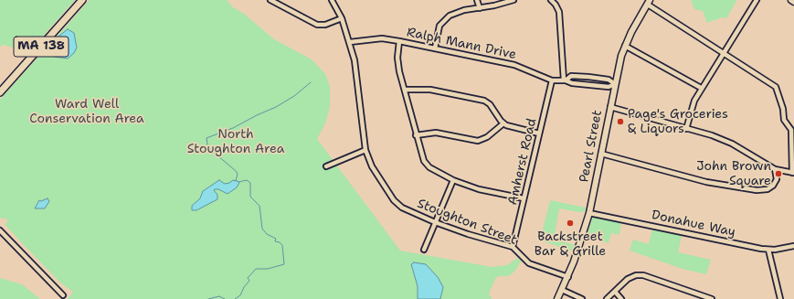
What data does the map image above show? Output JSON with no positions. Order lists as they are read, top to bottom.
{
  "streets": {
    "main road": ["MA 138", "Pearl Street"],
    "street": [
      "Ralph Mann Drive",
      "Amherst Road",
      "Stoughton Street",
      "Donahue Way"
    ]
  },
  "crossings": [
    ["Ralph Mann Drive", "Pearl Street"],
    ["Ralph Mann Drive", "Amherst Road"],
    ["Ralph Mann Drive", "Stoughton Street"],
    ["Pearl Street", "Stoughton Street"],
    ["Pearl Street", "Donahue Way"],
    ["Amherst Road", "Stoughton Street"]
  ],
  "parks": ["Ward Well Conservation Area", "North Stoughton Area"],
  "places": ["Page's Groceries & Liquors", "John Brown Square", "Backstreet Bar & Grille"]
}
